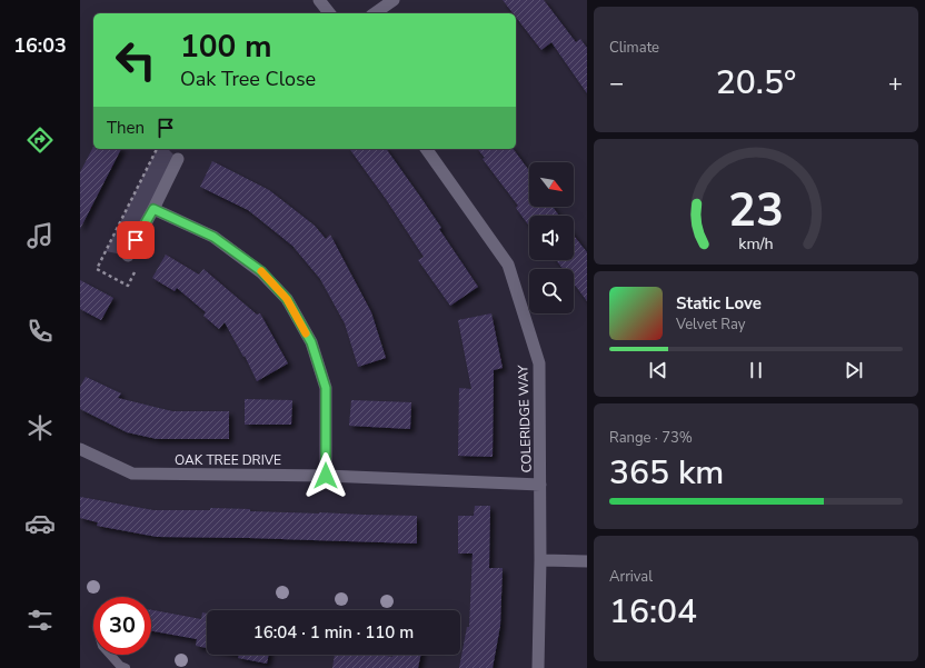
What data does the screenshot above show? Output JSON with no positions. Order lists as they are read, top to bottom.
{
  "streets": {
    "street": ["COLERIDGE WAY", "OAK TREE DRIVE"]
  },
  "crossings": [
    ["COLERIDGE WAY", "OAK TREE DRIVE"]
  ],
  "north": "bottom right",
  "page": {
    "tabs": "16:03",
    "tile": [
      "Climate",
      ["Range · 73%", "365 km"],
      ["Arrival", "16:04"]
    ],
    "turn": ["100 m", "Oak Tree Close"],
    "heat": ["−", "20.5°", "+"],
    "then": "Then",
    "song": ["Static Love", "Velvet Ray"],
    "limit": "30",
    "trip": "16:04 · 1 min · 110 m",
    "gauge": ["23", "km/h"]
  }
}
